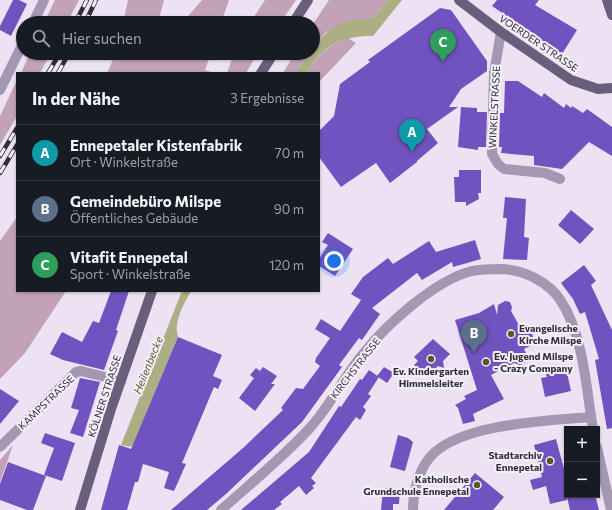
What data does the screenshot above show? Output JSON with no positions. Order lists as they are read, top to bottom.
{
  "streets": {
    "main road": ["VOERDER STRASSE", "KÖLNER STRASSE"],
    "street": ["WINKELSTRASSE", "KIRCHSTRASSE", "KAMPSTRASSE"]
  },
  "crossings": [
    ["VOERDER STRASSE", "WINKELSTRASSE"],
    ["KÖLNER STRASSE", "KAMPSTRASSE"]
  ],
  "water": ["Heilenbecke"],
  "places": [
    "Evangelische Kirche Milspe",
    "Ev. Kindergarten Himmelsleiter",
    "Ev. Jugend Milspe - Crazy Company",
    "Stadtarchiv Ennepetal",
    "Katholische Grundschule Ennepetal"
  ],
  "page": {
    "search": "Hier suchen",
    "pins": ["C", "A", "B"],
    "heading": ["In der Nähe", "3 Ergebnisse"],
    "list": [
      {
        "mark": "A",
        "name": "Ennepetaler Kistenfabrik",
        "note": "Ort · Winkelstraße",
        "value": "70 m"
      },
      {
        "mark": "B",
        "name": "Gemeindebüro Milspe",
        "note": "Öffentliches Gebäude",
        "value": "90 m"
      },
      {
        "mark": "C",
        "name": "Vitafit Ennepetal",
        "note": "Sport · Winkelstraße",
        "value": "120 m"
      }
    ],
    "map_buttons": ["+", "−"]
  }
}
